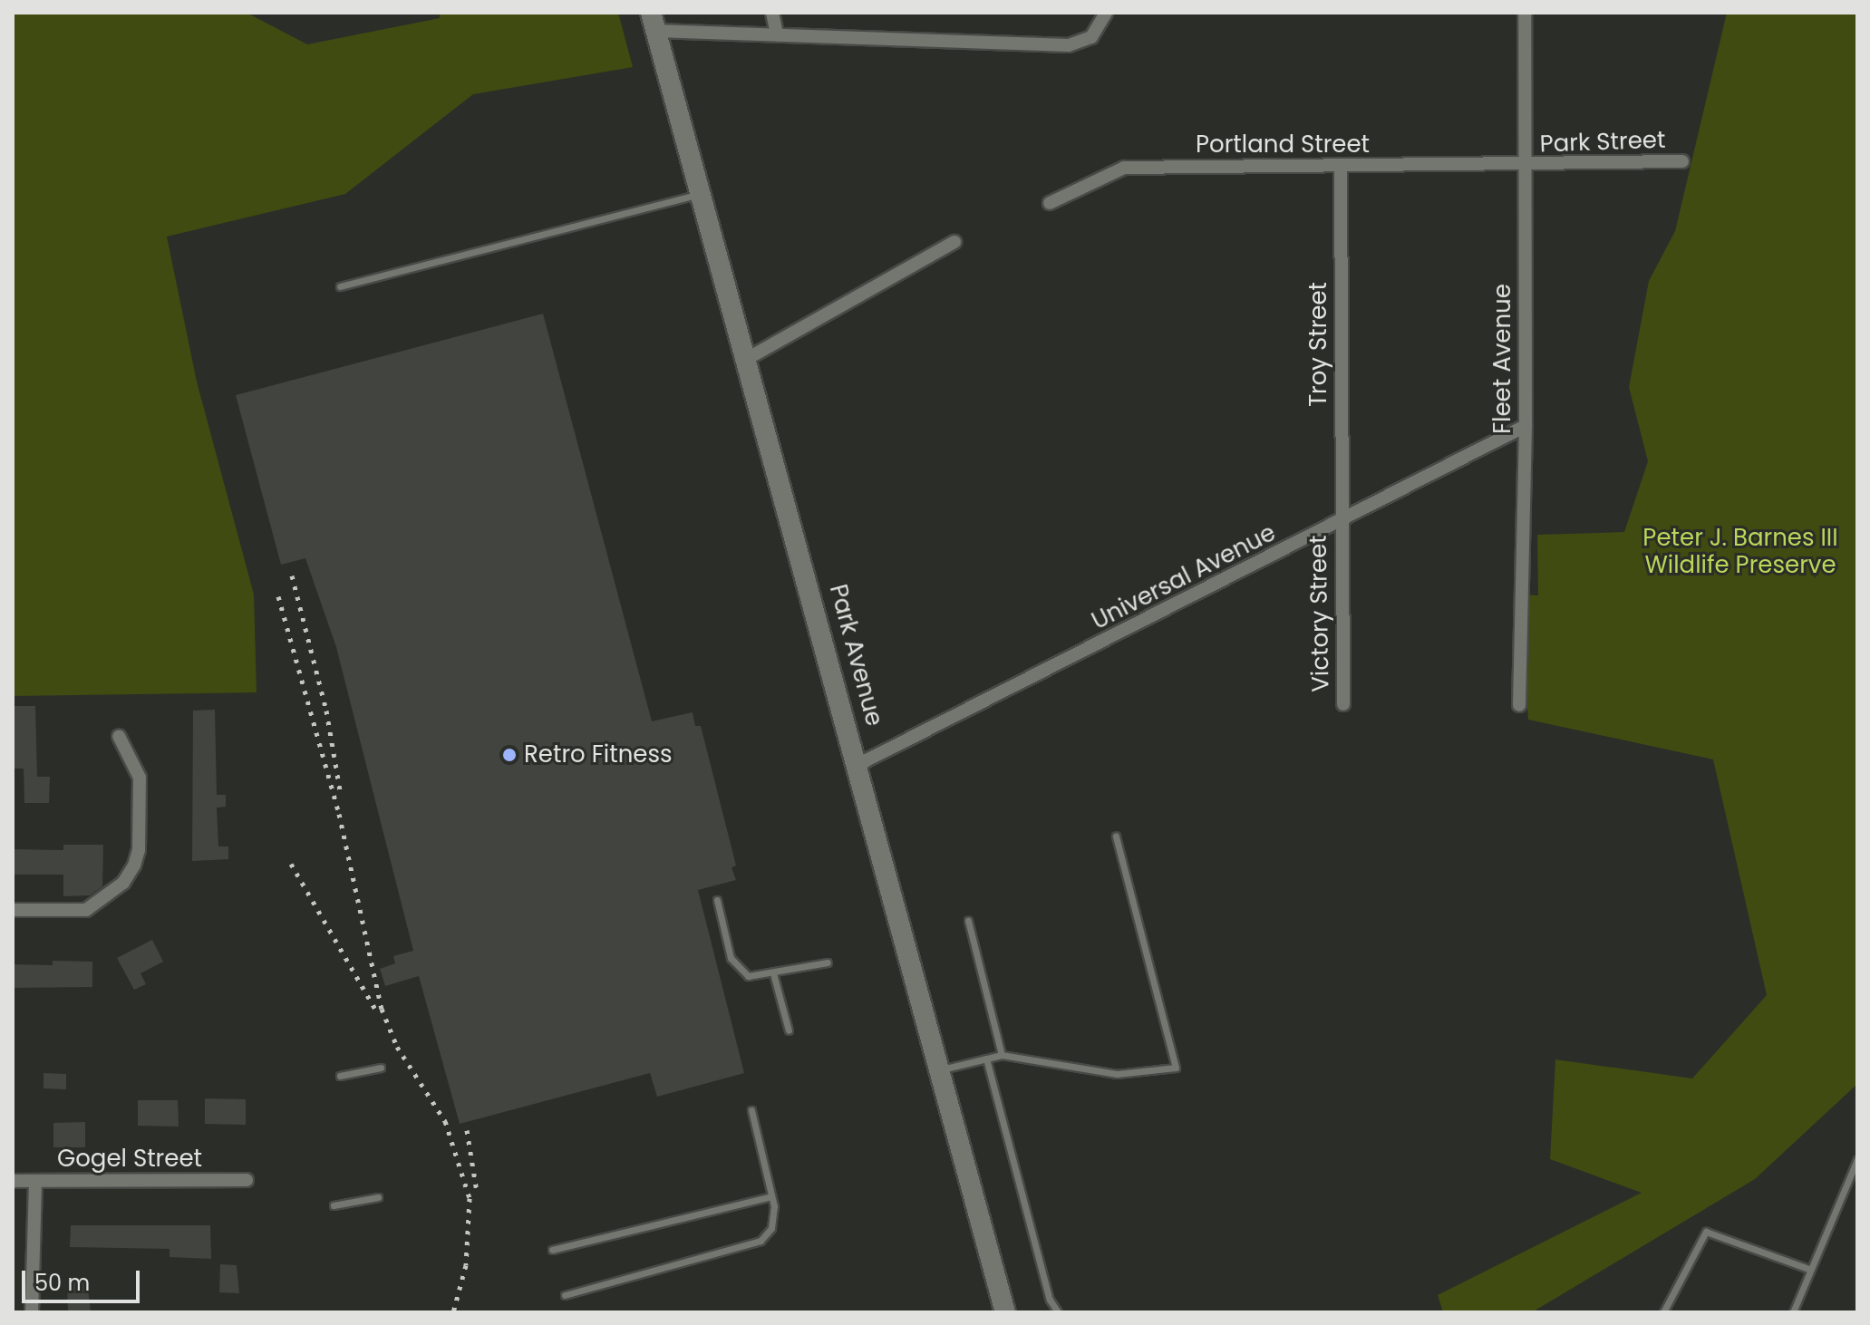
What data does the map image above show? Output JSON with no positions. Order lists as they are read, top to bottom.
{
  "streets": {
    "street": [
      "Park Street",
      "Portland Street",
      "Troy Street",
      "Fleet Avenue",
      "Universal Avenue",
      "Victory Street",
      "Park Avenue",
      "Gogel Street"
    ]
  },
  "crossings": [
    ["Park Street", "Portland Street"],
    ["Park Street", "Fleet Avenue"],
    ["Portland Street", "Troy Street"],
    ["Portland Street", "Fleet Avenue"],
    ["Troy Street", "Universal Avenue"],
    ["Troy Street", "Victory Street"],
    ["Fleet Avenue", "Universal Avenue"],
    ["Universal Avenue", "Victory Street"],
    ["Universal Avenue", "Park Avenue"]
  ],
  "parks": ["Peter J. Barnes III Wildlife Preserve"],
  "places": ["Retro Fitness"],
  "scale_bar": "50 m"
}
